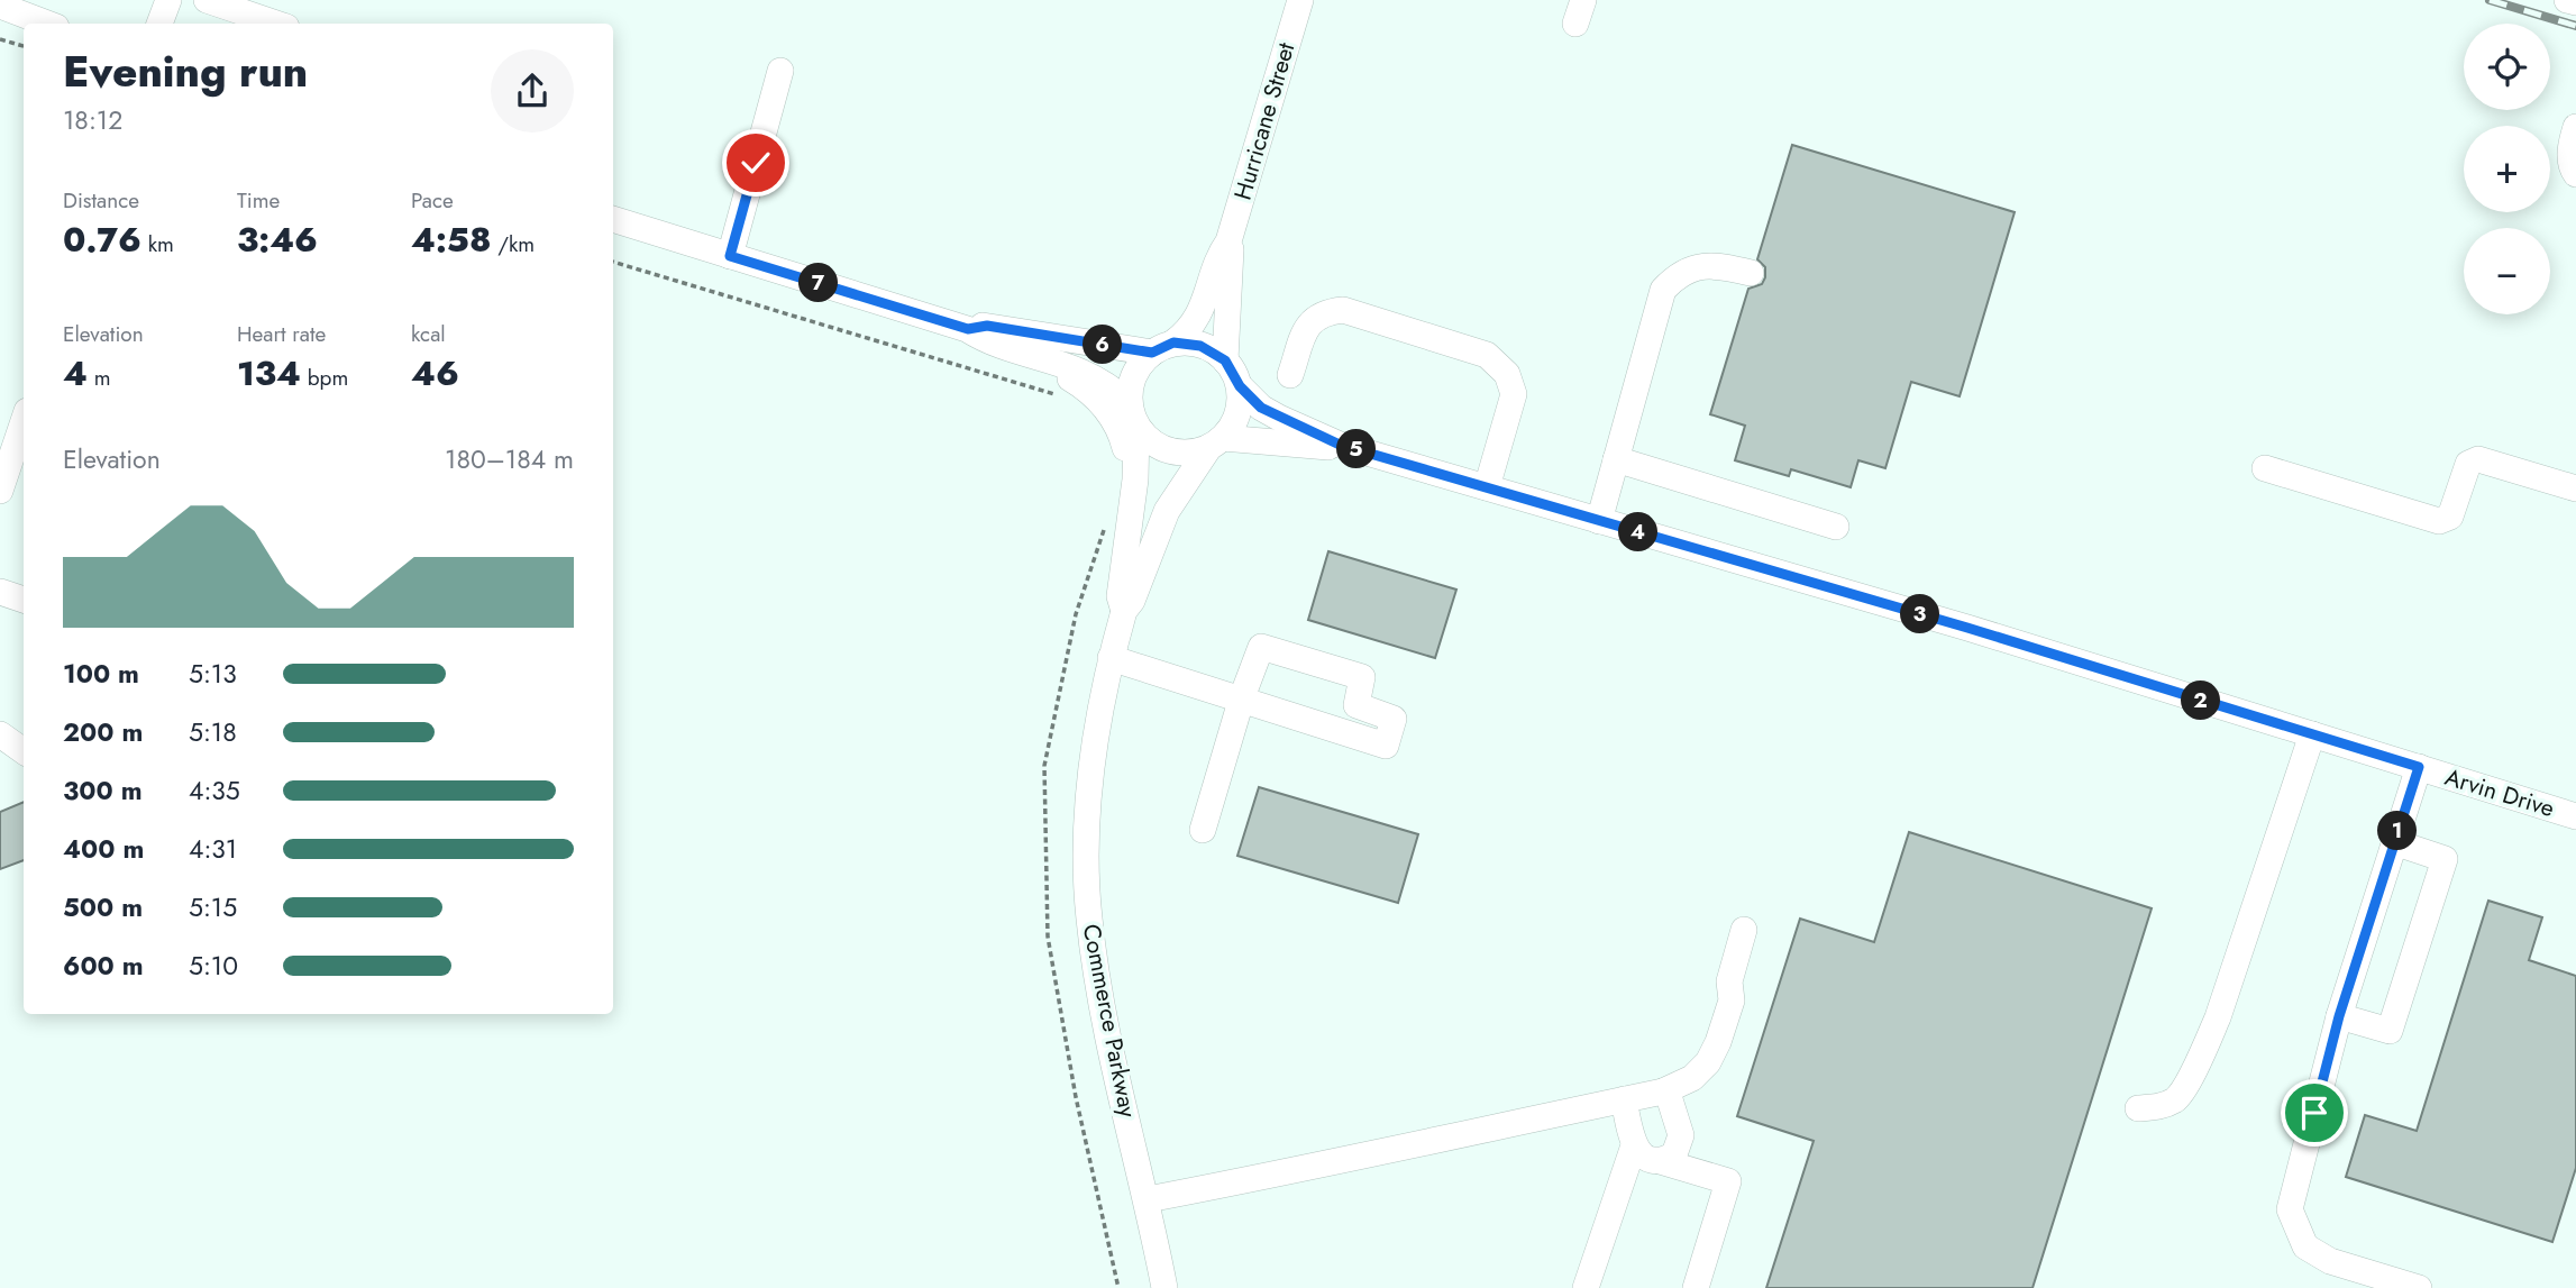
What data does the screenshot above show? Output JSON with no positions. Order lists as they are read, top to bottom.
{
  "streets": {
    "street": ["Hurricane Street", "Arvin Drive", "Commerce Parkway"]
  },
  "crossings": [
    ["Hurricane Street", "Arvin Drive"],
    ["Hurricane Street", "Commerce Parkway"],
    ["Arvin Drive", "Commerce Parkway"]
  ],
  "page": {
    "map_buttons": ["+", "−"],
    "heading": ["Evening run", "18:12"],
    "stats": [
      ["Distance", "0.76 km"],
      ["Time", "3:46"],
      ["Pace", "4:58 /km"],
      ["Elevation", "4 m"],
      ["Heart rate", "134 bpm"],
      ["kcal", "46"]
    ],
    "pins": [
      "7",
      "6",
      "5",
      "4",
      "3",
      "2",
      "1"
    ],
    "chart": ["Elevation", "180–184 m"],
    "list": [
      {
        "name": "100 m",
        "note": "5:13"
      },
      {
        "name": "200 m",
        "note": "5:18"
      },
      {
        "name": "300 m",
        "note": "4:35"
      },
      {
        "name": "400 m",
        "note": "4:31"
      },
      {
        "name": "500 m",
        "note": "5:15"
      },
      {
        "name": "600 m",
        "note": "5:10"
      }
    ]
  }
}
